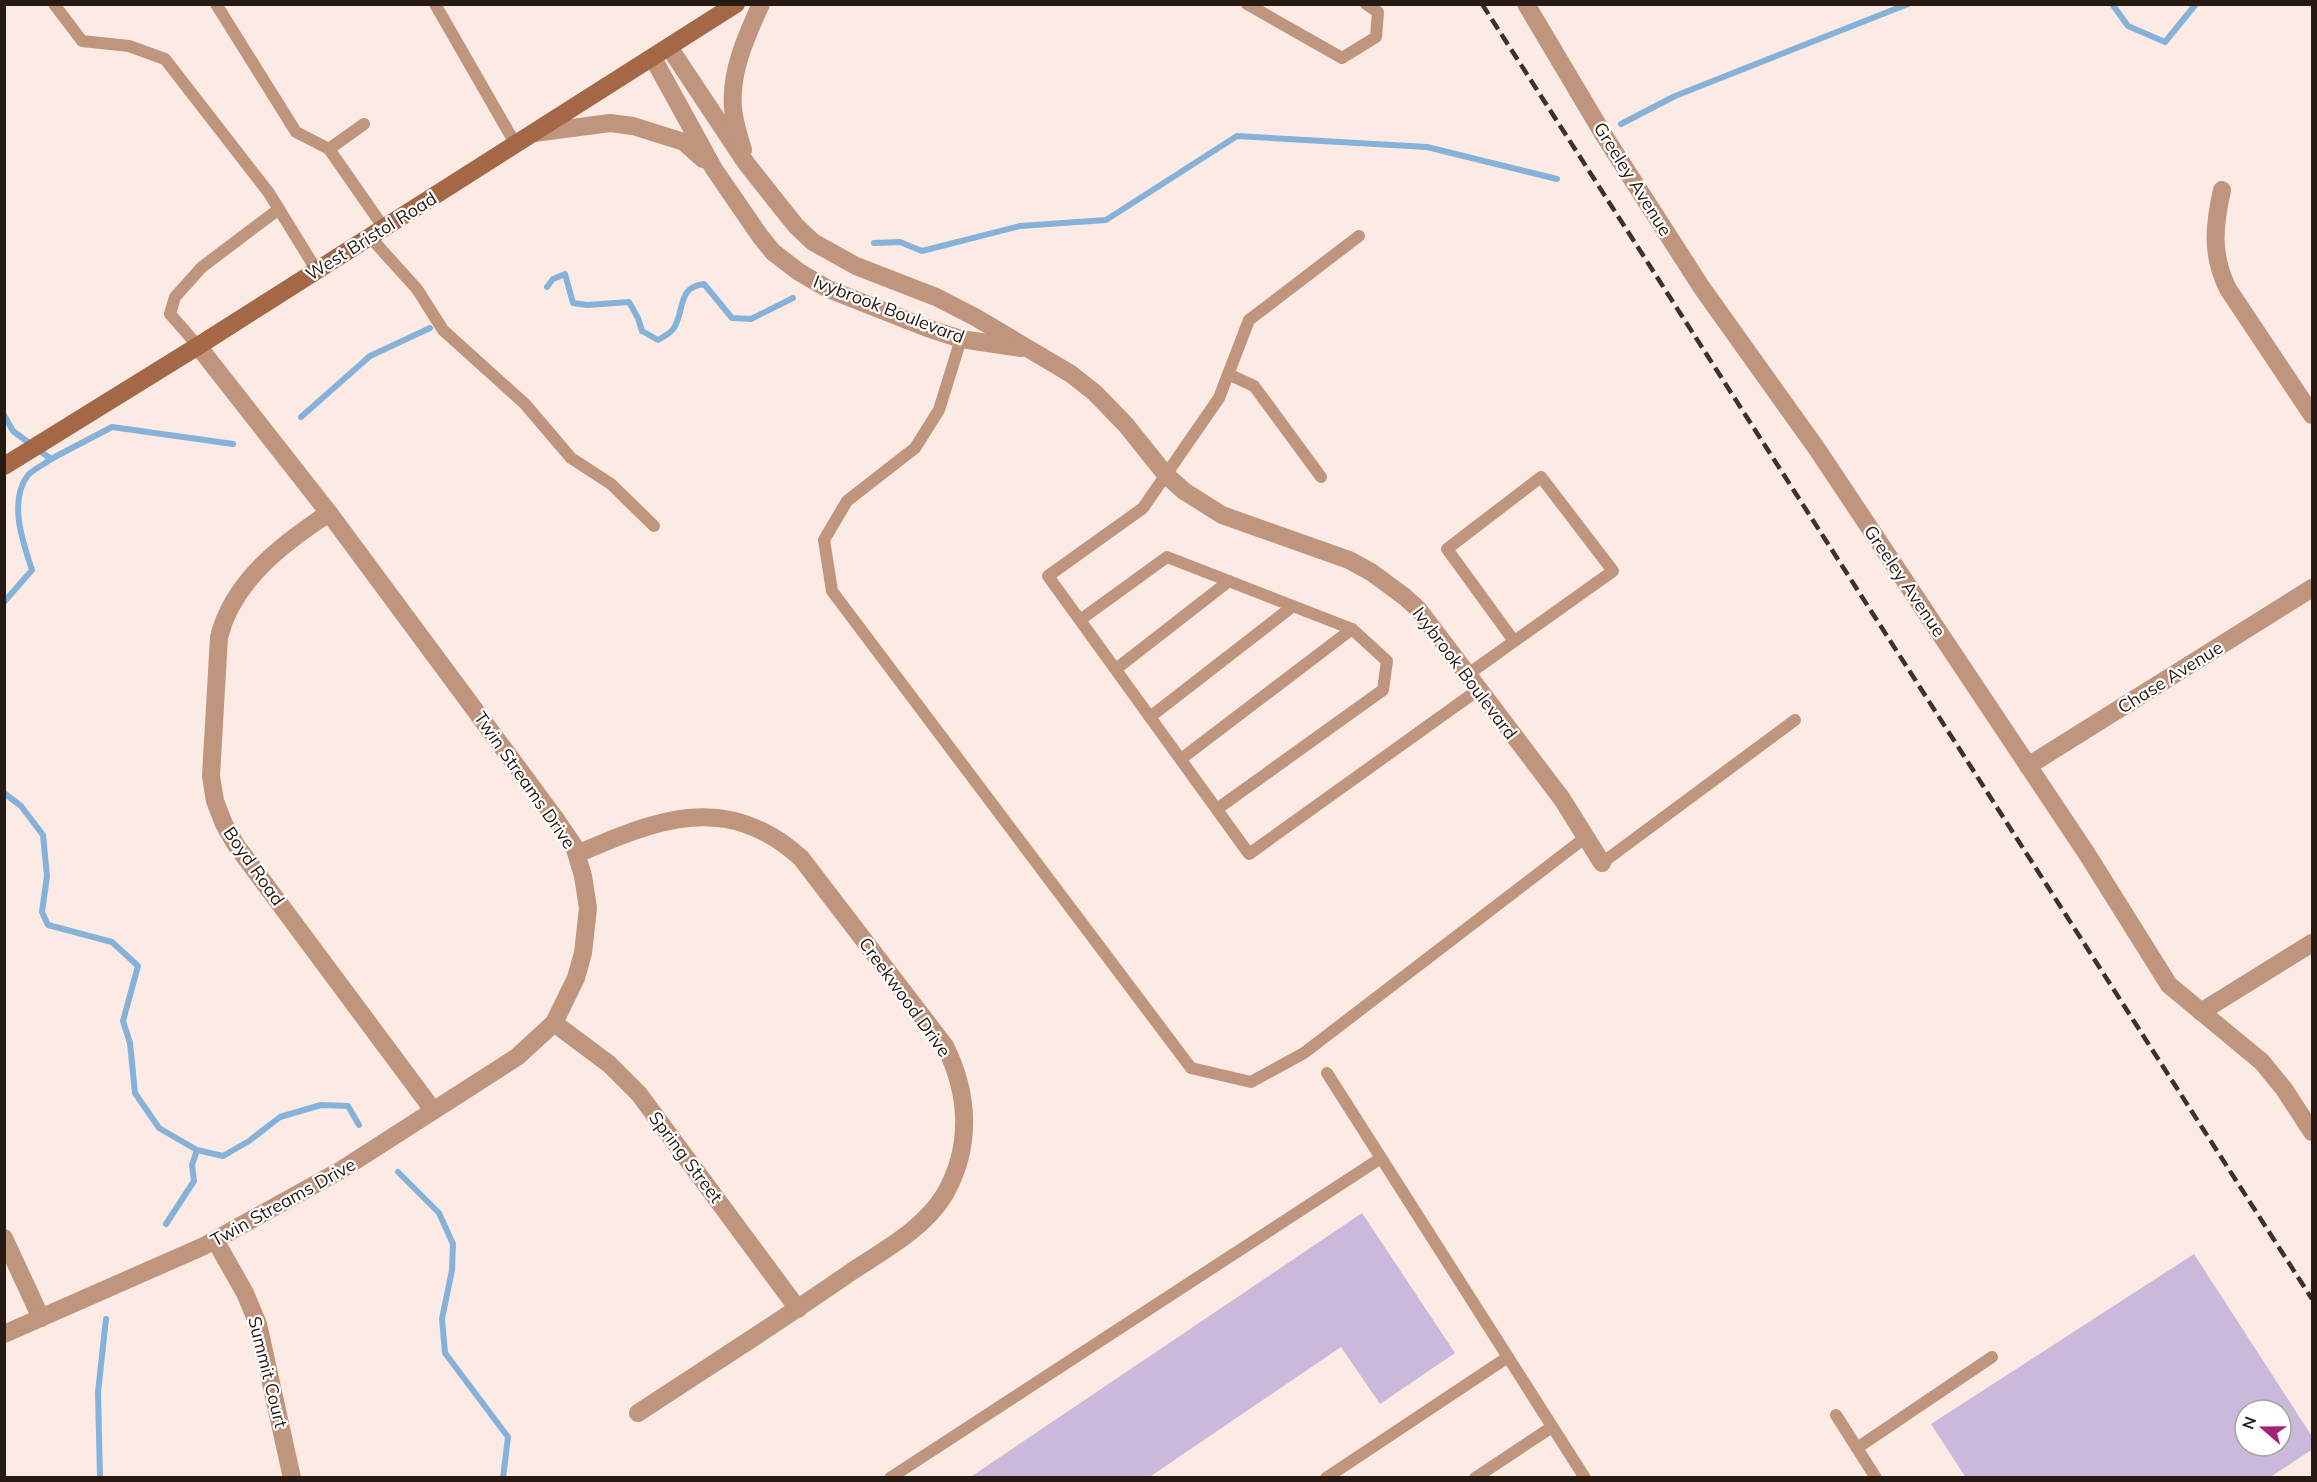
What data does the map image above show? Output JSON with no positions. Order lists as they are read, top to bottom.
{
  "streets": {
    "main road": ["West Bristol Road"],
    "street": [
      "Greeley Avenue",
      "Ivybrook Boulevard",
      "Chase Avenue",
      "Twin Streams Drive",
      "Boyd Road",
      "Creekwood Drive",
      "Spring Street",
      "Summit Court"
    ]
  },
  "crossings": [
    ["Greeley Avenue", "Chase Avenue"],
    ["West Bristol Road", "Ivybrook Boulevard"],
    ["West Bristol Road", "Twin Streams Drive"],
    ["Twin Streams Drive", "Boyd Road"],
    ["Twin Streams Drive", "Creekwood Drive"],
    ["Twin Streams Drive", "Spring Street"],
    ["Twin Streams Drive", "Summit Court"],
    ["Creekwood Drive", "Spring Street"]
  ],
  "north": "left"
}
